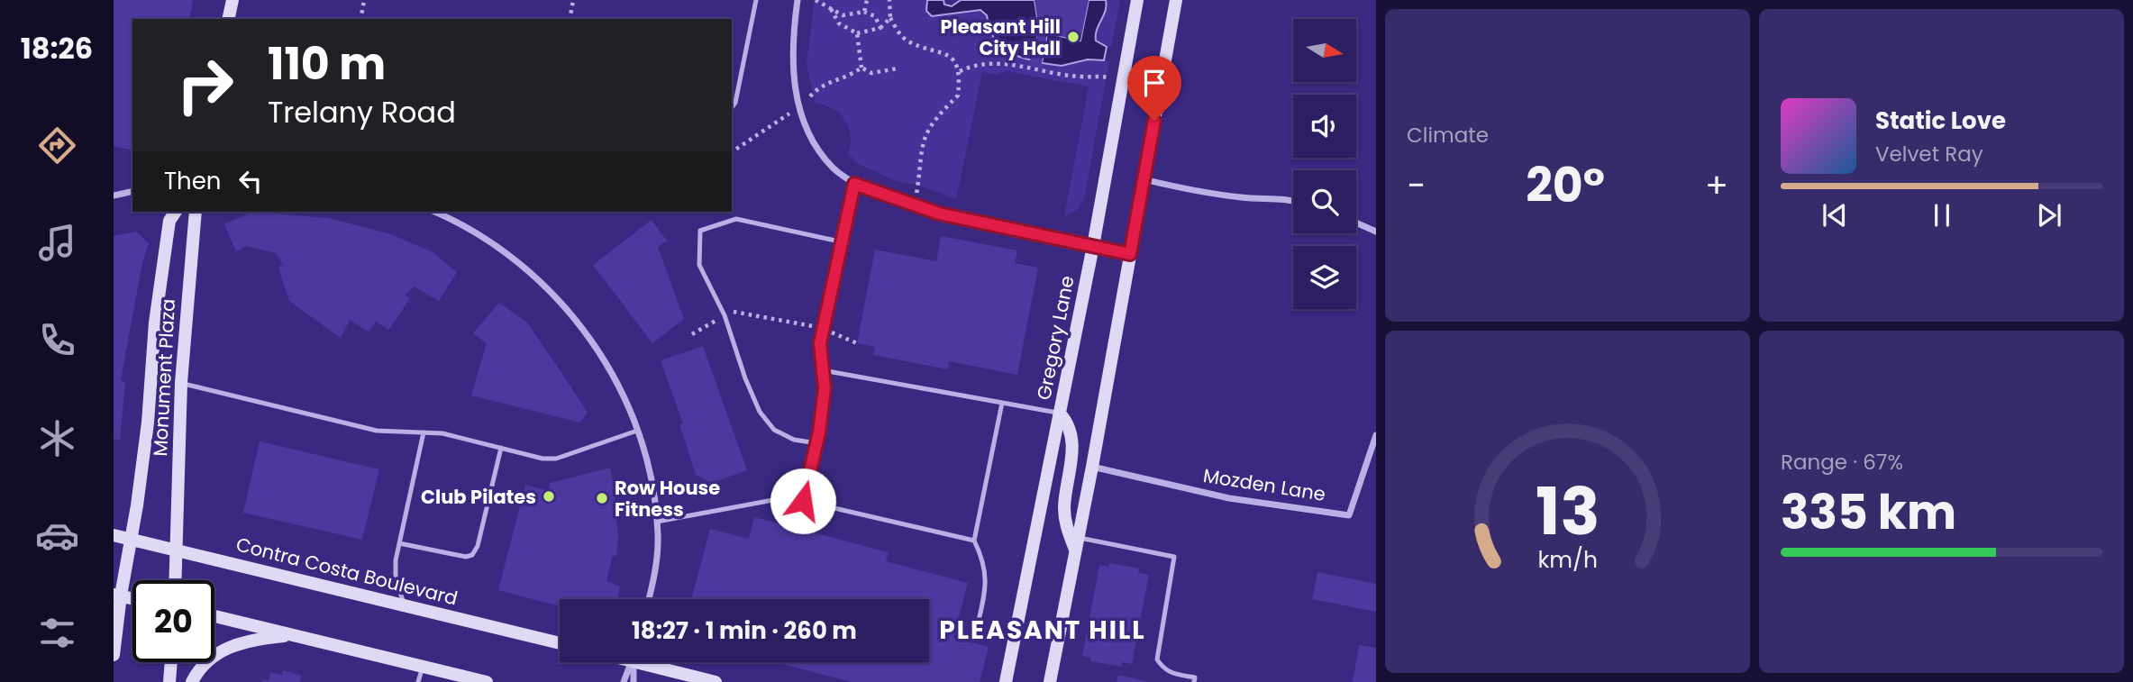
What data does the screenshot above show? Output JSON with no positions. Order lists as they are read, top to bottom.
{
  "streets": {
    "main road": ["Gregory Lane", "Monument Plaza", "Contra Costa Boulevard"],
    "street": ["Mozden Lane"]
  },
  "crossings": [
    ["Monument Plaza", "Contra Costa Boulevard"]
  ],
  "districts": ["PLEASANT HILL"],
  "places": ["Pleasant Hill City Hall", "Club Pilates", "Row House Fitness"],
  "north": "right",
  "page": {
    "tabs": "18:26",
    "tile": [
      "Climate",
      ["Range · 67%", "335 km"]
    ],
    "turn": ["110 m", "Trelany Road"],
    "song": ["Static Love", "Velvet Ray"],
    "then": "Then",
    "heat": ["−", "20°", "+"],
    "limit": "20",
    "trip": "18:27 · 1 min · 260 m",
    "gauge": ["13", "km/h"]
  }
}
